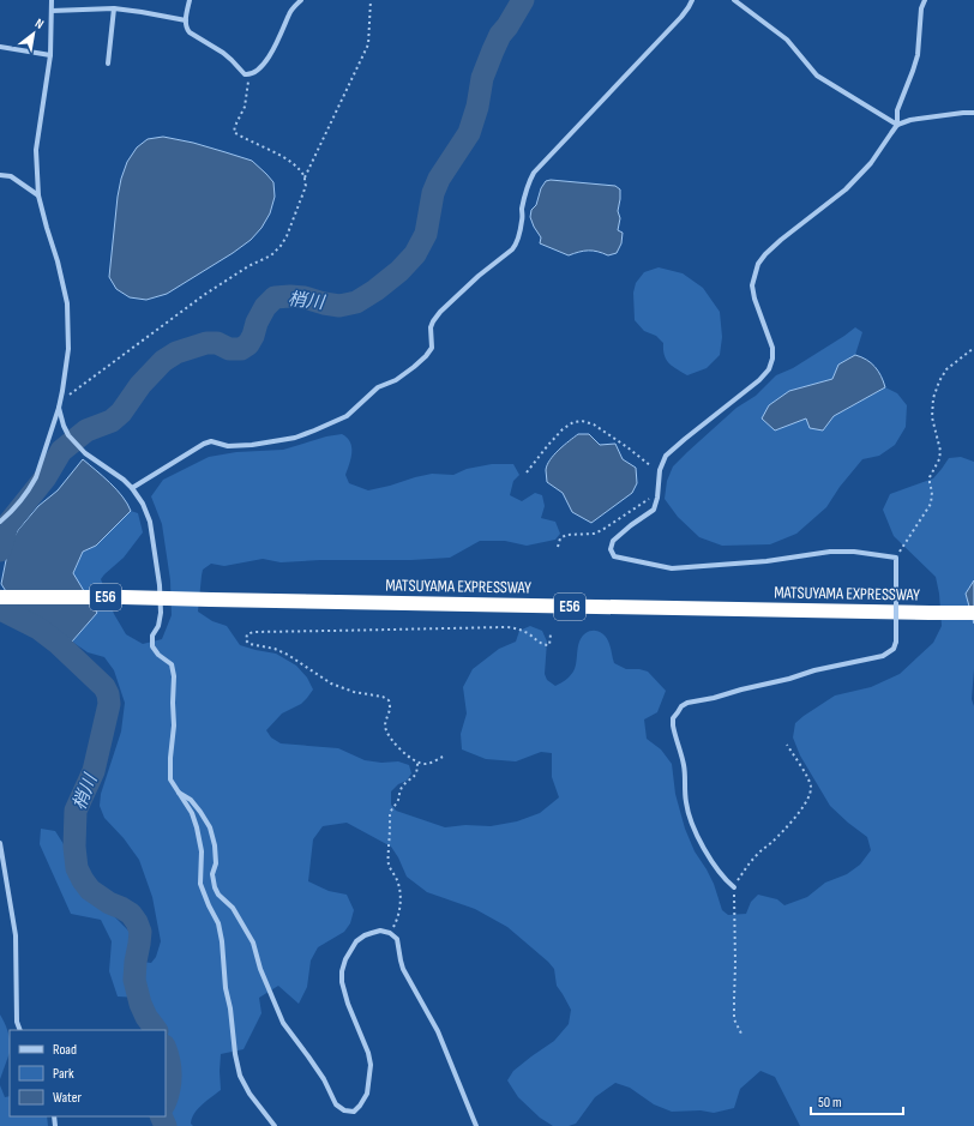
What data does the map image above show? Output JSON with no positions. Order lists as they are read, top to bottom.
{
  "streets": {
    "highway": ["MATSUYAMA EXPRESSWAY", "E56"]
  },
  "water": ["梢川"],
  "legend": ["Road", "Park", "Water"],
  "scale_bar": "50 m",
  "north": "top right"
}
